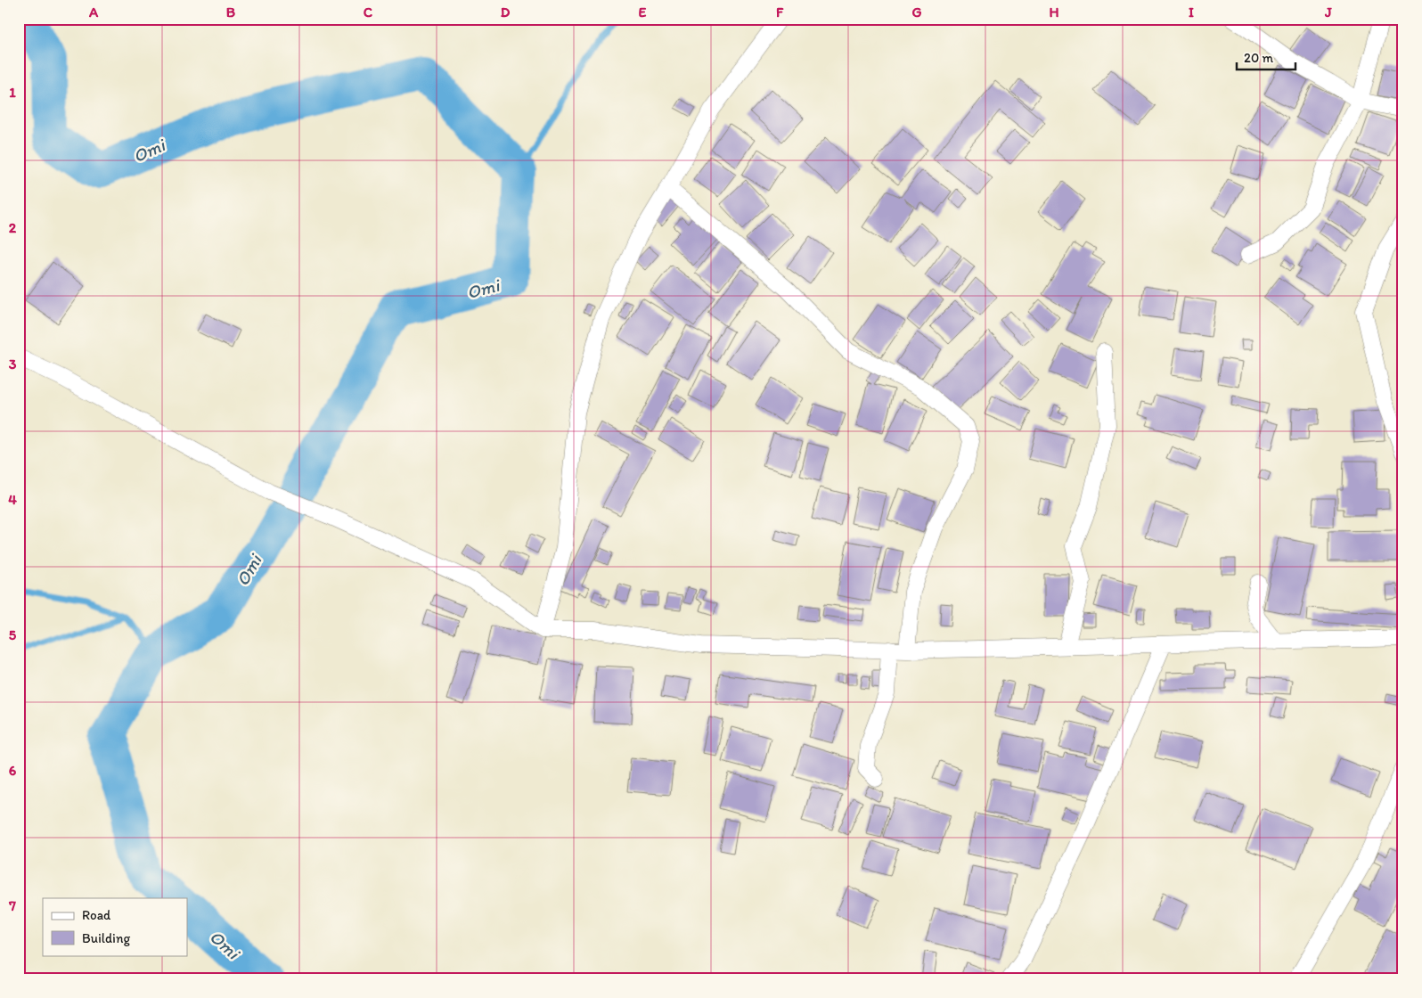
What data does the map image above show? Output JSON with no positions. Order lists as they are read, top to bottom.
{
  "water": ["Omi"],
  "legend": ["Road", "Building"],
  "scale_bar": "20 m",
  "grid": {
    "columns": [
      "A",
      "B",
      "C",
      "D",
      "E",
      "F",
      "G",
      "H",
      "I",
      "J"
    ],
    "rows": [
      "1",
      "2",
      "3",
      "4",
      "5",
      "6",
      "7"
    ]
  }
}
